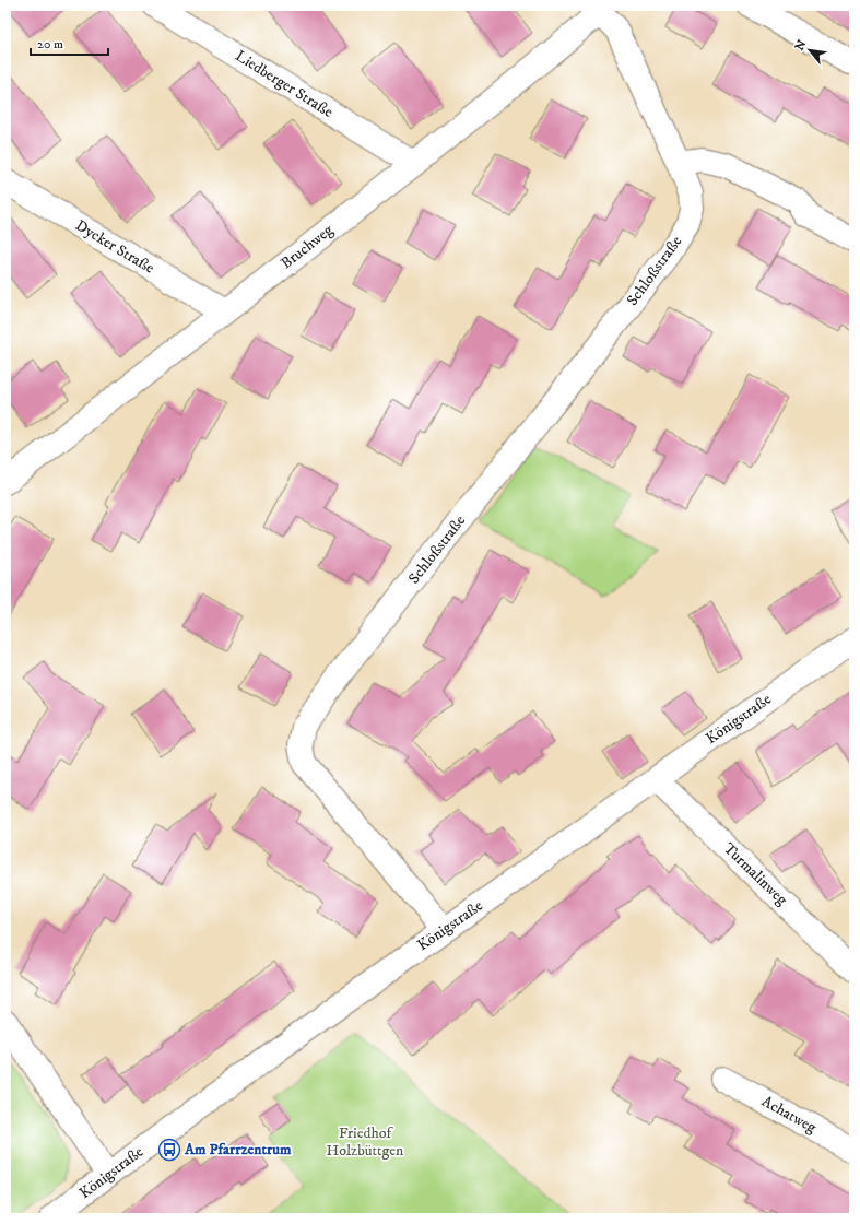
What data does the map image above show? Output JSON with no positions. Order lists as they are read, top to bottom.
{
  "streets": {
    "street": [
      "Liedberger Straße",
      "Dycker Straße",
      "Bruchweg",
      "Schloßstraße",
      "Königstraße",
      "Turmalinweg",
      "Achatweg"
    ]
  },
  "crossings": [
    ["Liedberger Straße", "Bruchweg"],
    ["Dycker Straße", "Bruchweg"],
    ["Bruchweg", "Schloßstraße"],
    ["Schloßstraße", "Königstraße"],
    ["Königstraße", "Turmalinweg"]
  ],
  "parks": ["Friedhof Holzbüttgen"],
  "places": {
    "bus stop": ["Am Pfarrzentrum"]
  },
  "scale_bar": "20 m",
  "north": "top left"
}
